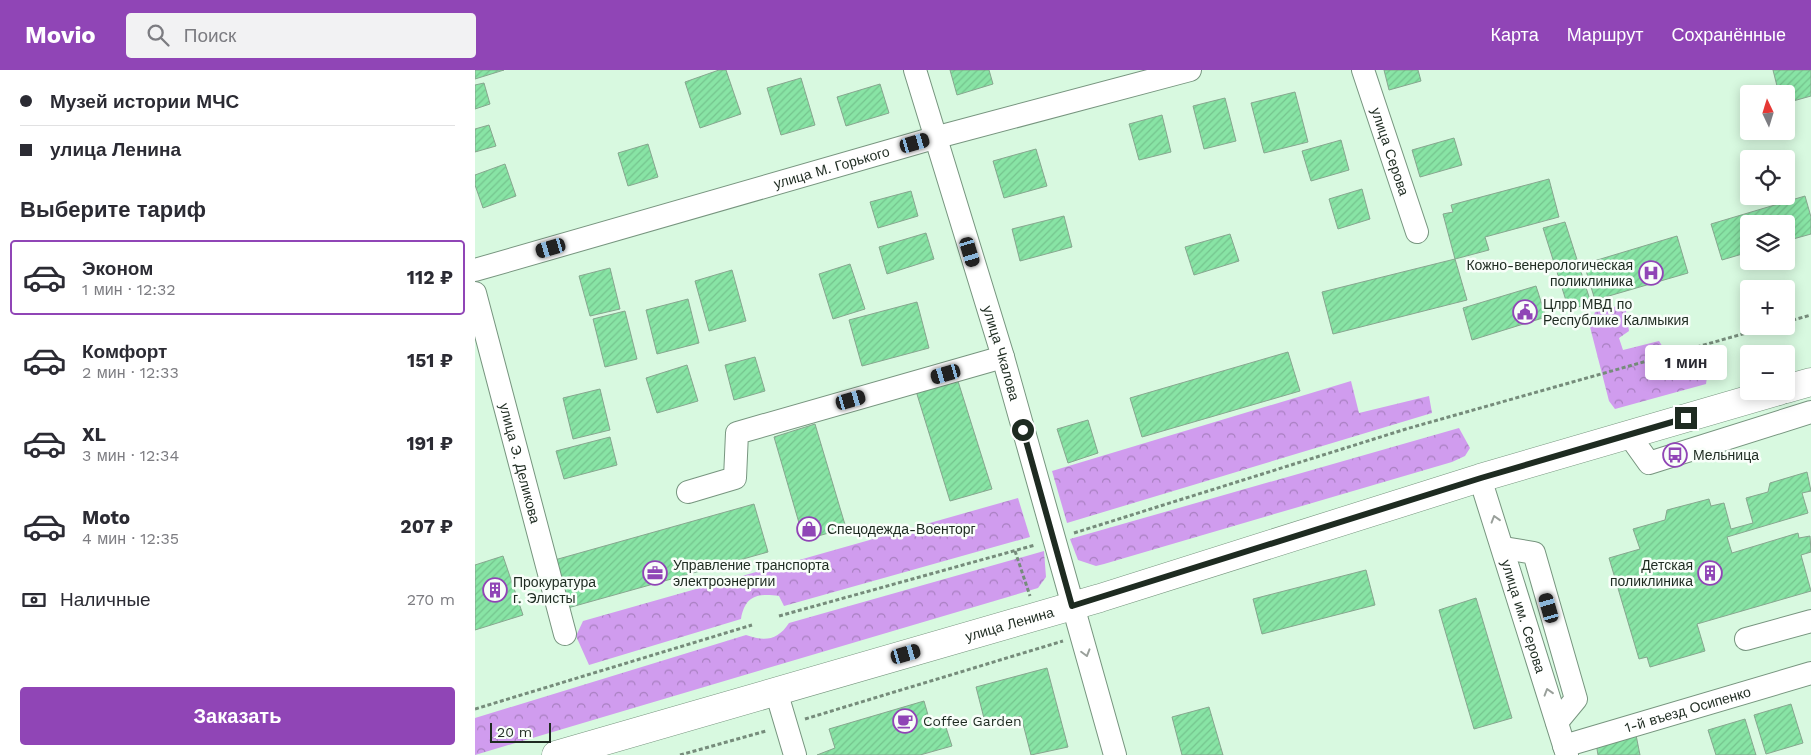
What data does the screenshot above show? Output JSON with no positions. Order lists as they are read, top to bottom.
{
  "streets": {
    "main road": ["улица Ленина"],
    "street": [
      "улица Серова",
      "улица М. Горького",
      "улица Чкалова",
      "улица Э. Деликова",
      "улица им. Серова",
      "1-й въезд Осипенко"
    ]
  },
  "crossings": [
    ["улица М. Горького", "улица Чкалова"],
    ["улица Чкалова", "улица Ленина"],
    ["улица им. Серова", "улица Ленина"],
    ["улица им. Серова", "1-й въезд Осипенко"]
  ],
  "one_way": ["улица им. Серова"],
  "places": {
    "hospital": ["Кожно-венерологическая поликлиника"],
    "public building": ["Цлрр МВД по Республике Калмыкия"],
    "bus stop": ["Мельница"],
    "shop": ["Спецодежда-Военторг"],
    "office": ["Управление транспорта электроэнергии"],
    "building": ["Детская поликлиника", "Прокуратура г. Элисты"],
    "cafe": ["Coffee Garden"]
  },
  "scale_bar": "20 m",
  "north": "top",
  "page": {
    "header": "Movio",
    "search": "Поиск",
    "nav": ["Карта", "Маршрут", "Сохранённые"],
    "banner": ["Музей истории МЧС", "улица Ленина"],
    "map_buttons": ["+", "−"],
    "heading": "Выберите тариф",
    "list": [
      {
        "name": "Эконом",
        "note": "1 мин · 12:32",
        "value": "112 ₽"
      },
      {
        "name": "Комфорт",
        "note": "2 мин · 12:33",
        "value": "151 ₽"
      },
      {
        "name": "XL",
        "note": "3 мин · 12:34",
        "value": "191 ₽"
      },
      {
        "name": "Moto",
        "note": "4 мин · 12:35",
        "value": "207 ₽"
      }
    ],
    "bubble": "1 мин",
    "pay": ["Наличные", "270 m"],
    "buttons": "Заказать",
    "scale": "20 m"
  }
}
